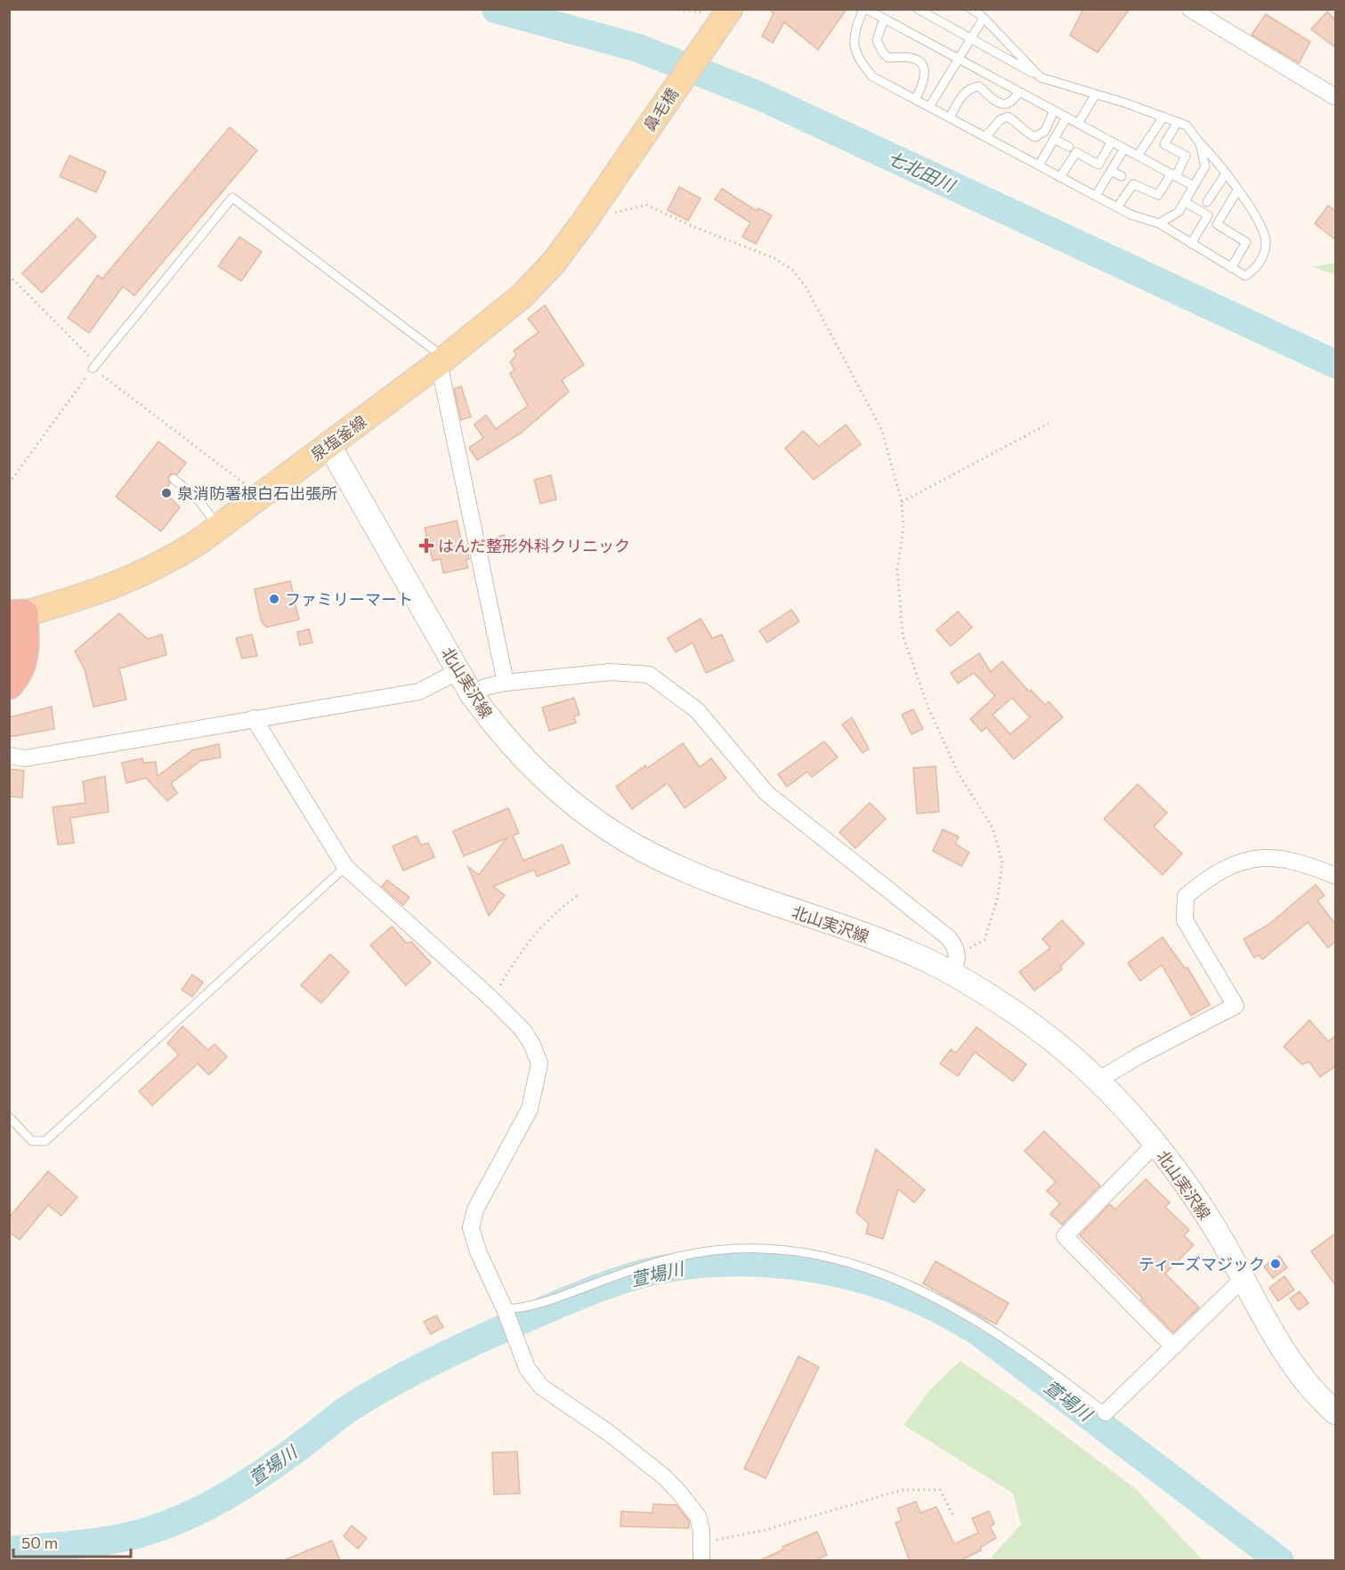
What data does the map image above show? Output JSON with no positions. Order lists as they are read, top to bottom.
{
  "streets": {
    "main road": ["鼻毛橋", "泉塩釜線"],
    "street": ["北山実沢線"]
  },
  "crossings": [
    ["鼻毛橋", "泉塩釜線"],
    ["泉塩釜線", "北山実沢線"]
  ],
  "water": ["七北田川", "萱場川"],
  "places": {
    "other": ["泉消防署根白石出張所", "ファミリーマート", "ティーズマジック"],
    "health": ["はんだ整形外科クリニック"]
  },
  "scale_bar": "50 m"
}
